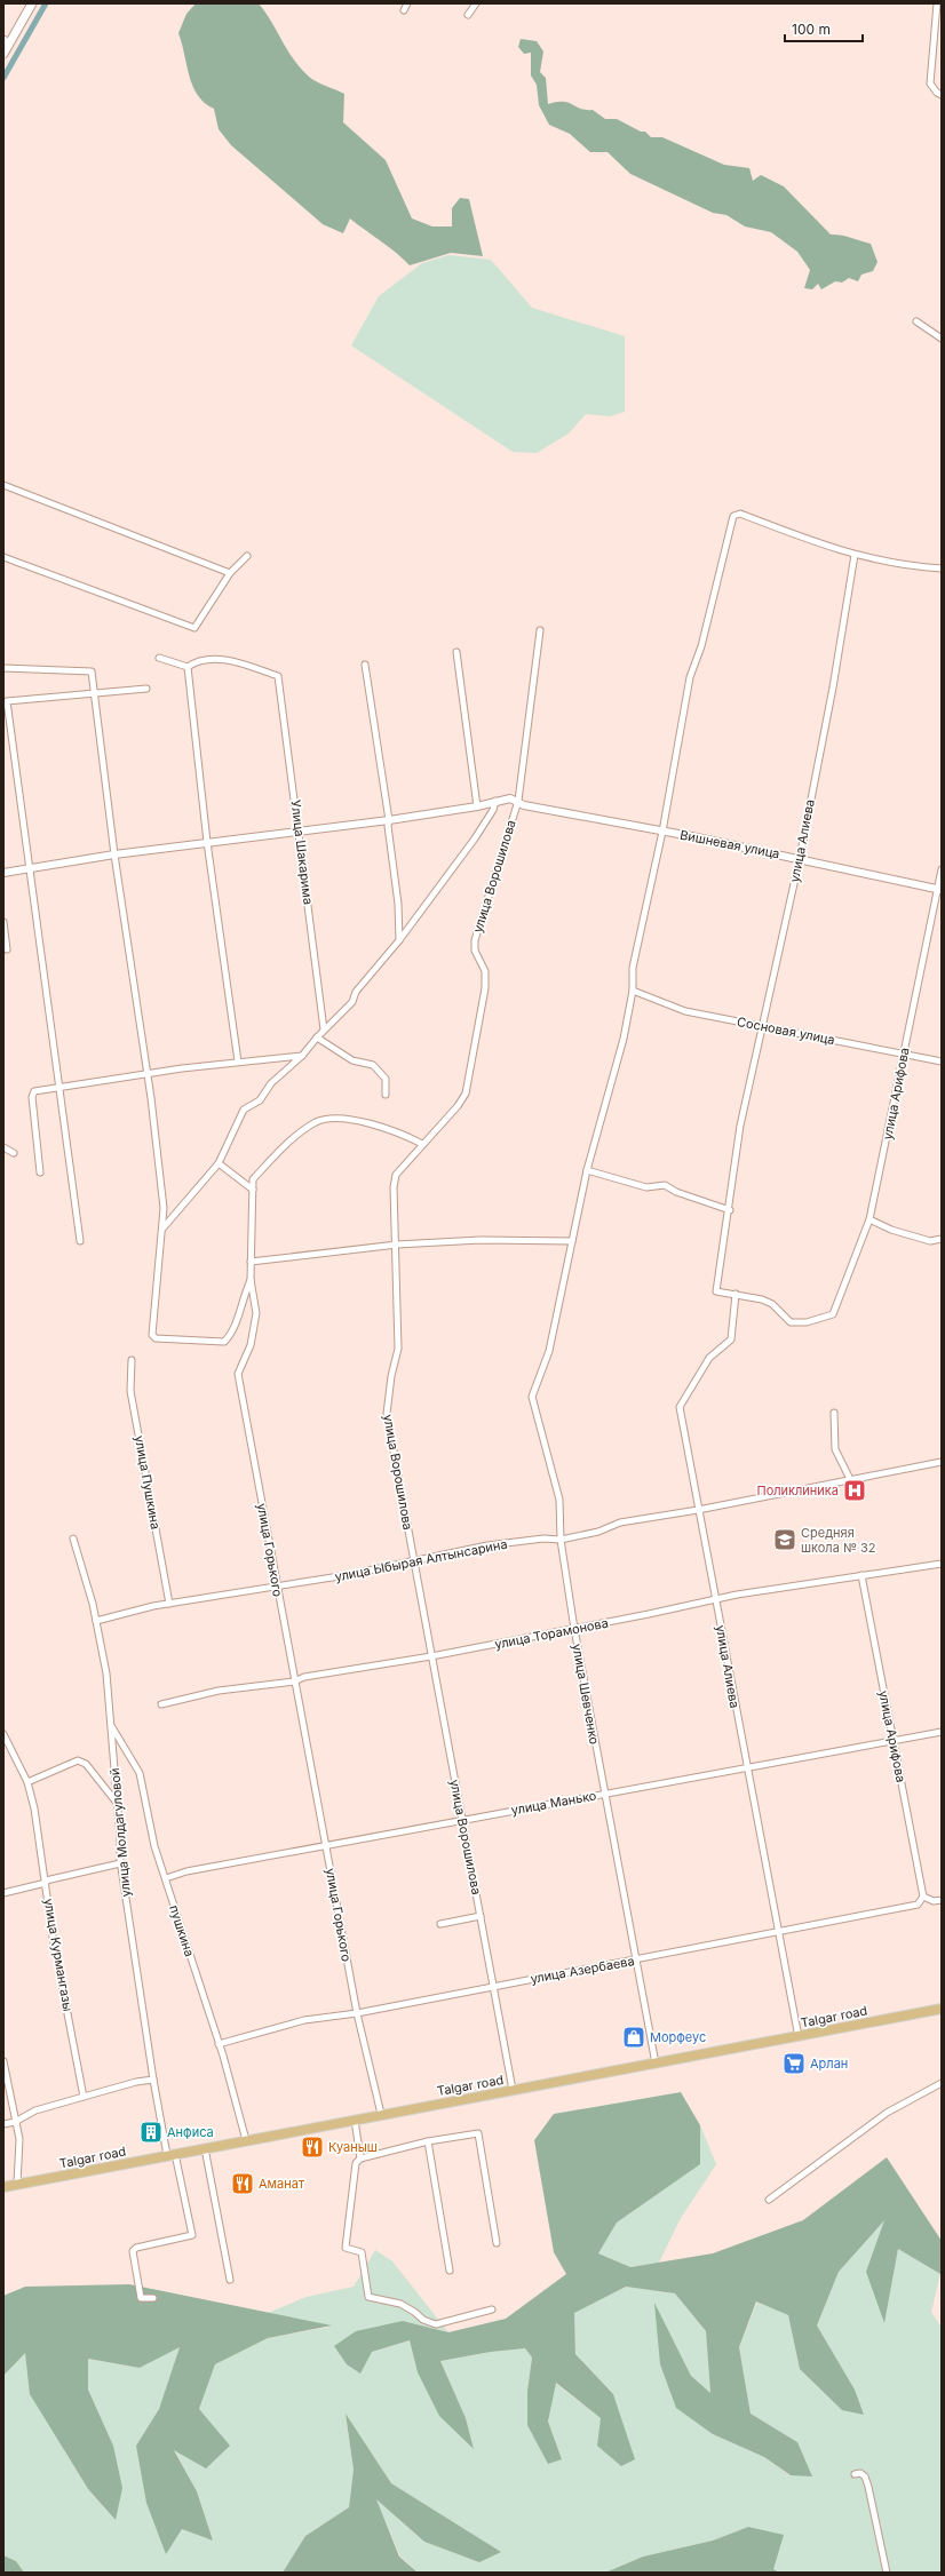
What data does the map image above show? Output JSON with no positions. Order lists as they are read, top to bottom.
{
  "streets": {
    "main road": ["Talgar road"],
    "street": [
      "улица Алиева",
      "Вишневая улица",
      "Улица Шакарима",
      "улица Ворошилова",
      "Сосновая улица",
      "улица Арифова",
      "улица Пушкина",
      "улица Горького",
      "улица Ыбырая Алтынсарина",
      "улица Торамонова",
      "улица Шевченко",
      "улица Манько",
      "улица Молдагуловой",
      "пушкина",
      "улица Курмангазы",
      "улица Азербаева"
    ]
  },
  "crossings": [
    ["улица Алиева", "Вишневая улица"],
    ["улица Алиева", "Сосновая улица"],
    ["улица Алиева", "улица Арифова"],
    ["улица Алиева", "улица Ыбырая Алтынсарина"],
    ["улица Алиева", "улица Торамонова"],
    ["улица Алиева", "улица Шевченко"],
    ["улица Алиева", "улица Манько"],
    ["улица Алиева", "улица Азербаева"],
    ["улица Алиева", "Talgar road"],
    ["Вишневая улица", "Улица Шакарима"],
    ["Вишневая улица", "улица Ворошилова"],
    ["Вишневая улица", "улица Арифова"],
    ["Вишневая улица", "улица Шевченко"],
    ["улица Ворошилова", "улица Горького"],
    ["улица Ворошилова", "улица Ыбырая Алтынсарина"],
    ["улица Ворошилова", "улица Торамонова"],
    ["улица Ворошилова", "улица Манько"],
    ["улица Ворошилова", "улица Азербаева"],
    ["улица Ворошилова", "Talgar road"],
    ["Сосновая улица", "улица Арифова"],
    ["Сосновая улица", "улица Шевченко"],
    ["улица Арифова", "улица Торамонова"],
    ["улица Арифова", "улица Манько"],
    ["улица Арифова", "улица Азербаева"],
    ["улица Пушкина", "улица Ыбырая Алтынсарина"],
    ["улица Горького", "улица Ыбырая Алтынсарина"],
    ["улица Горького", "улица Торамонова"],
    ["улица Горького", "улица Манько"],
    ["улица Горького", "улица Азербаева"],
    ["улица Горького", "Talgar road"],
    ["улица Ыбырая Алтынсарина", "улица Шевченко"],
    ["улица Ыбырая Алтынсарина", "улица Молдагуловой"],
    ["улица Торамонова", "улица Шевченко"],
    ["улица Шевченко", "улица Манько"],
    ["улица Шевченко", "улица Азербаева"],
    ["улица Шевченко", "Talgar road"],
    ["улица Манько", "пушкина"],
    ["улица Молдагуловой", "пушкина"],
    ["улица Молдагуловой", "Talgar road"],
    ["пушкина", "улица Азербаева"],
    ["пушкина", "Talgar road"]
  ],
  "places": {
    "hospital": ["Поликлиника"],
    "school or university": ["Средняя школа № 32"],
    "shop": ["Морфеус"],
    "supermarket": ["Арлан"],
    "building": ["Анфиса"],
    "restaurant": ["Куаныш", "Аманат"]
  },
  "scale_bar": "100 m"
}
